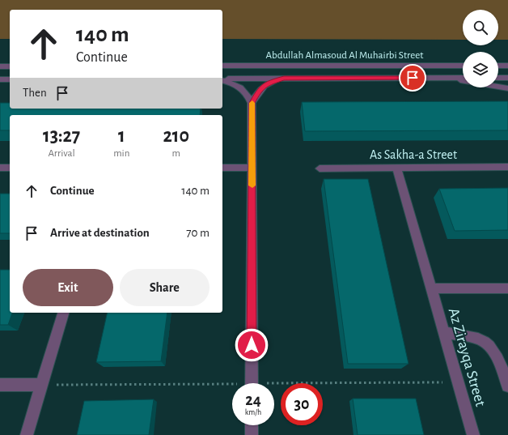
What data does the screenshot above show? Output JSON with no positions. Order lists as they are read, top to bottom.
{
  "streets": {
    "street": ["Abdullah Almasoud Al Muhairbi Street", "As Sakha-a Street", "Az Zirayqa Street"]
  },
  "crossings": [
    ["As Sakha-a Street", "Az Zirayqa Street"]
  ],
  "page": {
    "turn": ["140 m", "Continue"],
    "then": "Then",
    "eta": [
      "13:27",
      "Arrival",
      "1",
      "min",
      "210",
      "m"
    ],
    "list": [
      {
        "name": "Continue",
        "value": "140 m"
      },
      {
        "name": "Arrive at destination",
        "value": "70 m"
      }
    ],
    "buttons": ["Exit", "Share"],
    "speed": "24 km/h",
    "limit": "30"
  }
}
